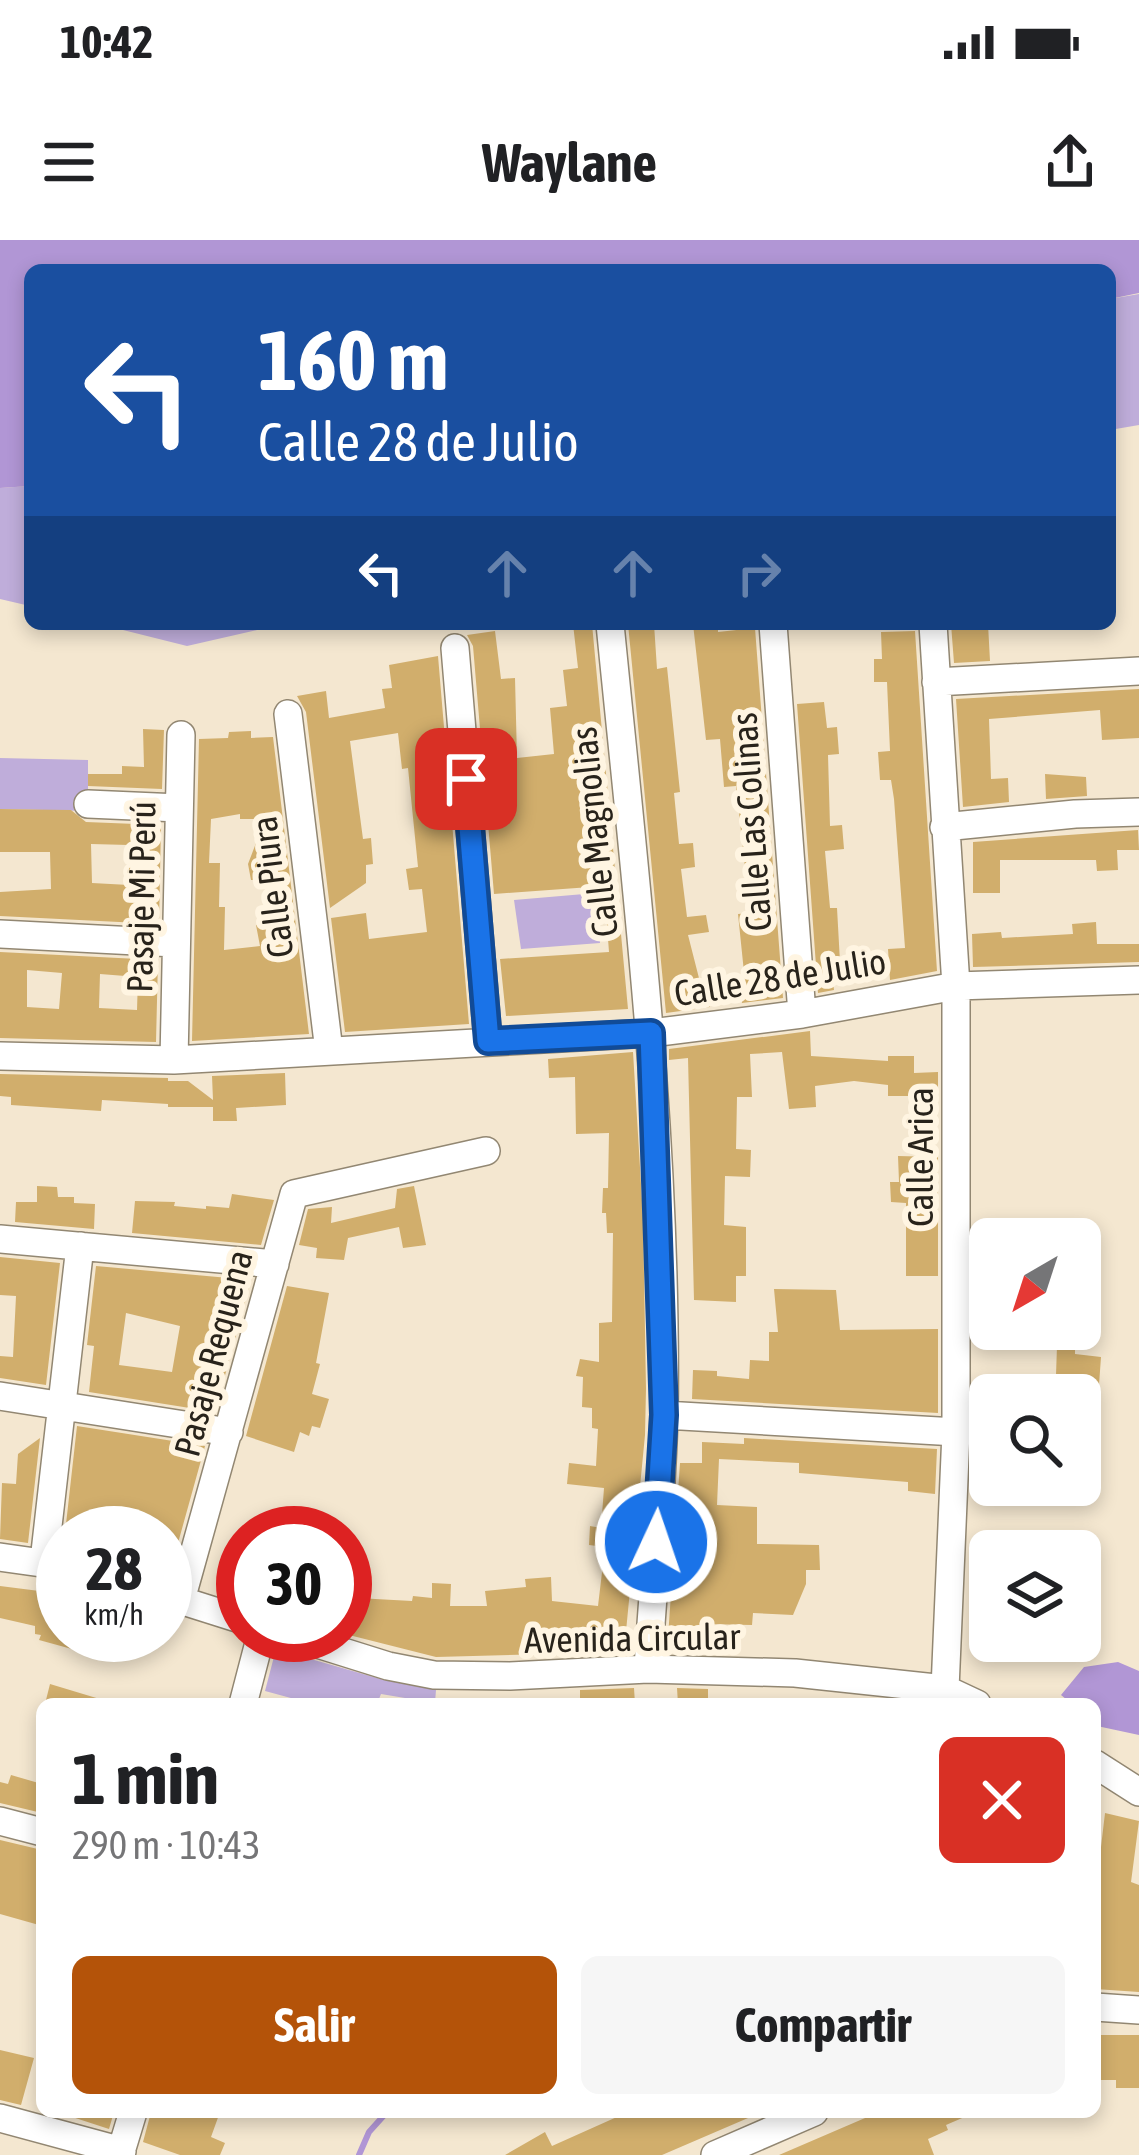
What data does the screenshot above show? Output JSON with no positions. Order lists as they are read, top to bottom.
{
  "streets": {
    "street": [
      "Calle Las Colinas",
      "Calle Magnolias",
      "Calle Piura",
      "Pasaje Mi Perú",
      "Calle 28 de Julio",
      "Calle Arica",
      "Pasaje Requena",
      "Avenida Circular"
    ]
  },
  "crossings": [
    ["Calle Las Colinas", "Calle 28 de Julio"],
    ["Calle Magnolias", "Calle 28 de Julio"],
    ["Calle Magnolias", "Avenida Circular"],
    ["Calle Piura", "Calle 28 de Julio"],
    ["Pasaje Mi Perú", "Calle 28 de Julio"],
    ["Calle 28 de Julio", "Calle Arica"],
    ["Calle Arica", "Avenida Circular"]
  ],
  "north": "bottom left",
  "page": {
    "status": "10:42",
    "header": "Waylane",
    "turn": ["160 m", "Calle 28 de Julio"],
    "speed": "28 km/h",
    "limit": "30",
    "heading": ["1 min", "290 m · 10:43"],
    "buttons": ["Salir", "Compartir"]
  }
}
